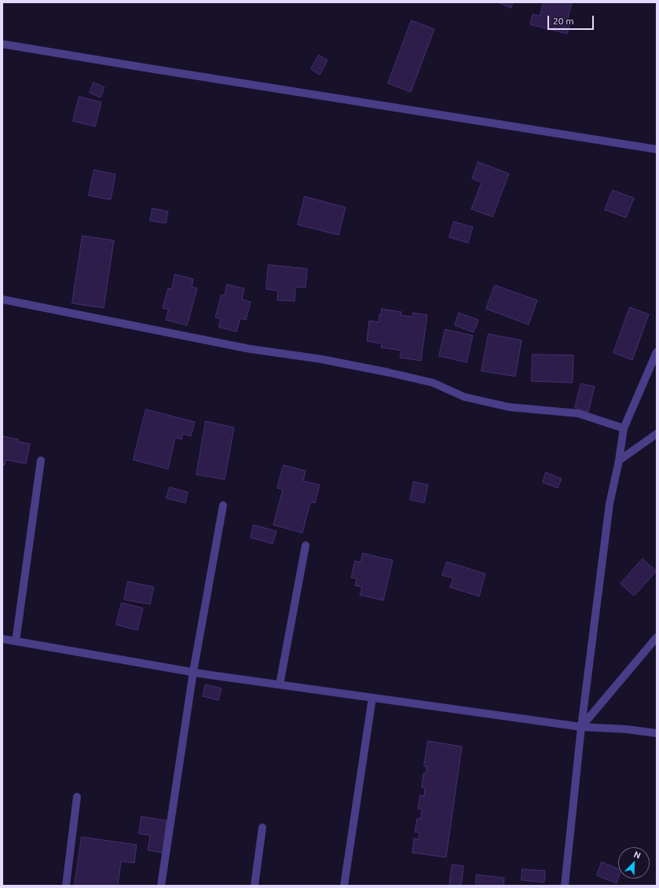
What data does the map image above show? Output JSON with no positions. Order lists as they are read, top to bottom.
{
  "scale_bar": "20 m",
  "north": "top right"
}
